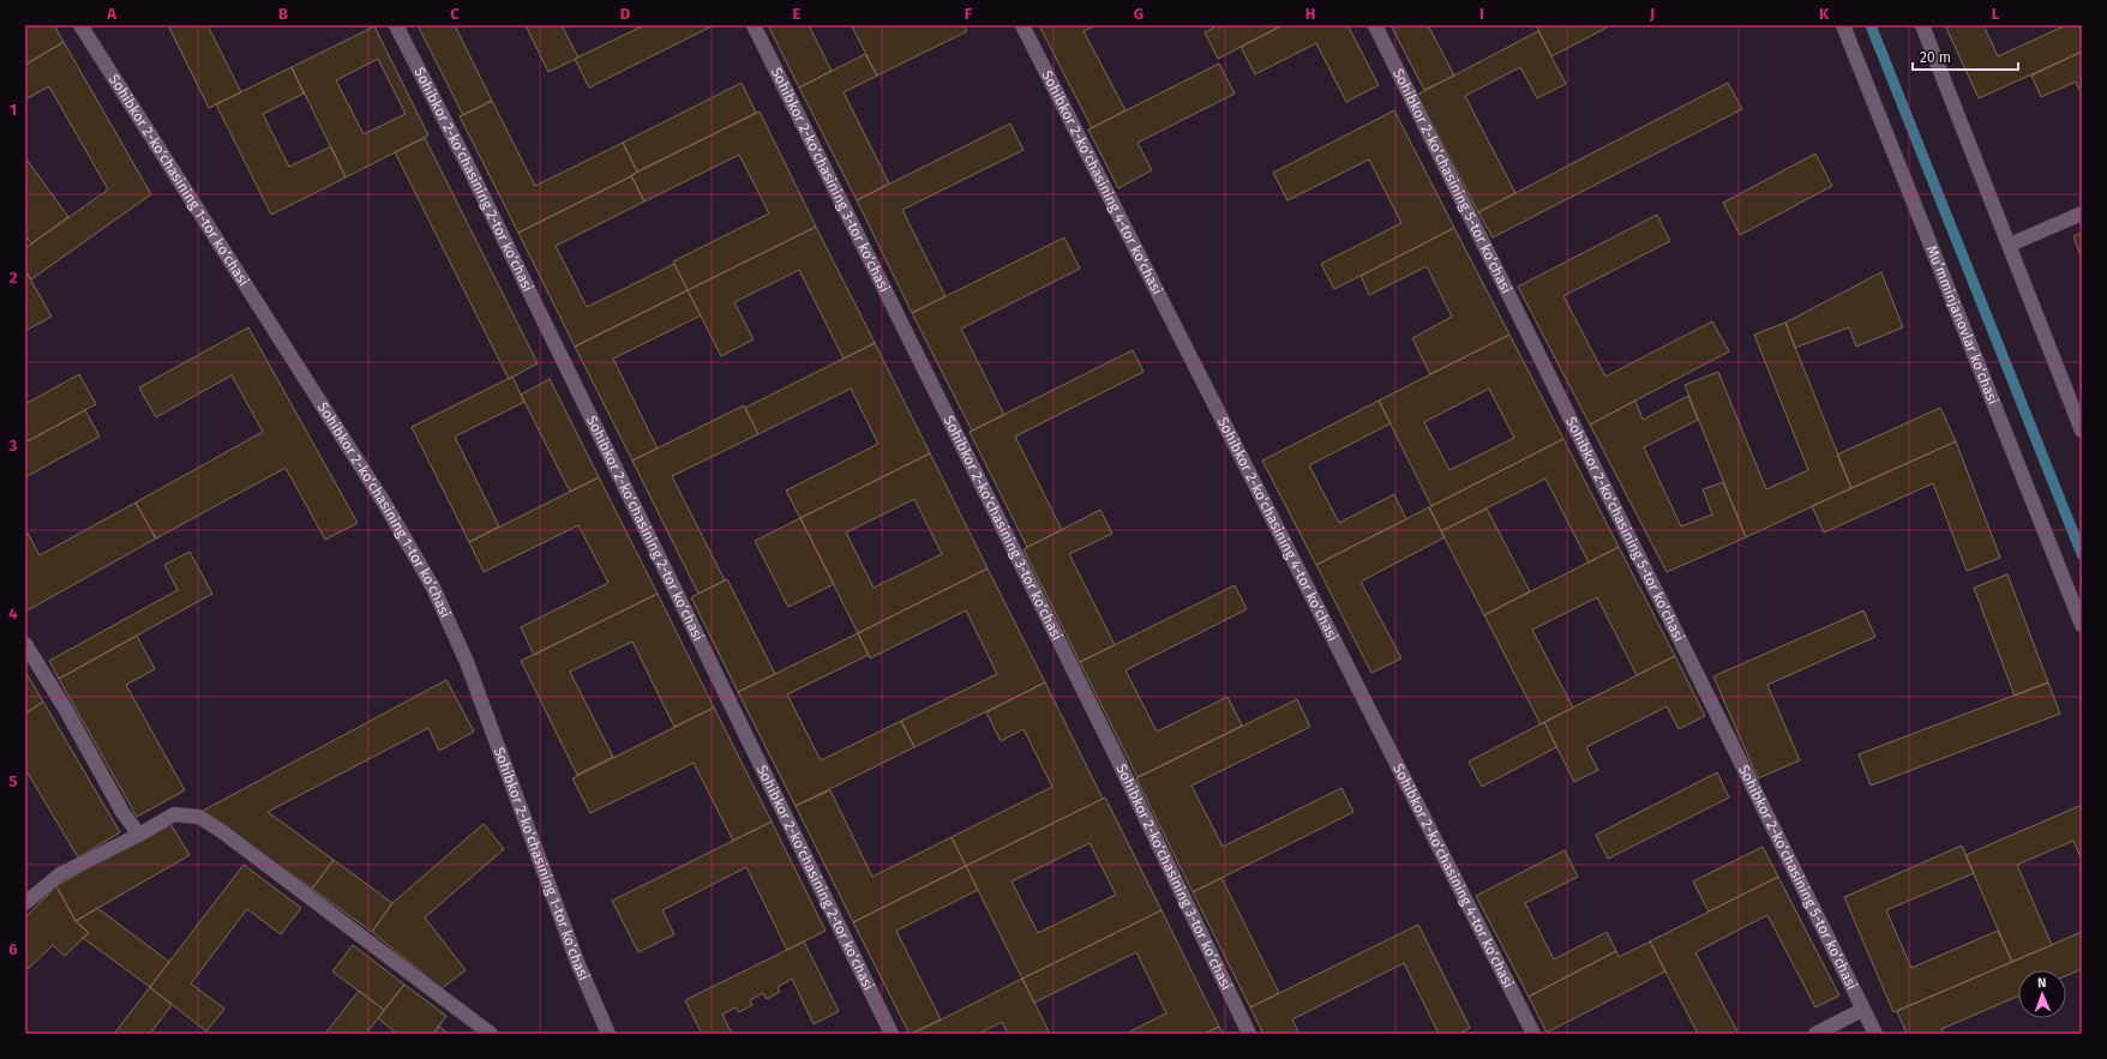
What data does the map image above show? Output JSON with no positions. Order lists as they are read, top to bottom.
{
  "streets": {
    "street": [
      "Sohibkor 2-ko‘chasining 1-tor ko‘chasi",
      "Sohibkor 2-ko‘chasining 2-tor ko‘chasi",
      "Sohibkor 2-ko‘chasining 3-tor ko‘chasi",
      "Sohibkor 2-ko‘chasining 5-tor ko‘chasi",
      "Sohibkor 2-ko‘chasining 4-tor ko‘chasi",
      "Mu’mminjanovlar ko‘chasi"
    ]
  },
  "scale_bar": "20 m",
  "north": "top",
  "grid": {
    "columns": [
      "A",
      "B",
      "C",
      "D",
      "E",
      "F",
      "G",
      "H",
      "I",
      "J",
      "K",
      "L"
    ],
    "rows": [
      "1",
      "2",
      "3",
      "4",
      "5",
      "6"
    ]
  }
}
